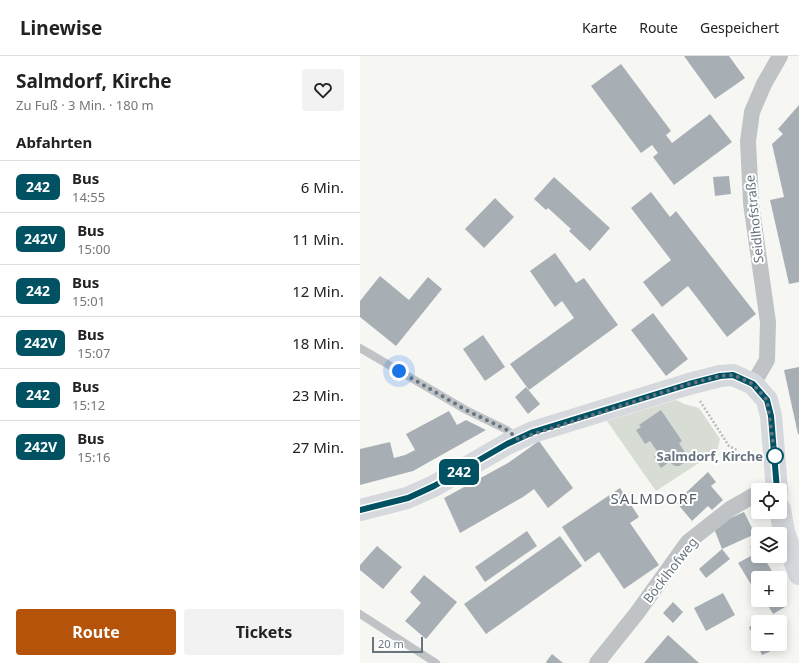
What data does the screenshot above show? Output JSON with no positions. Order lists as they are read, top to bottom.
{
  "streets": {
    "street": ["Seidlhofstraße", "Böcklhofweg"]
  },
  "districts": ["SALMDORF"],
  "places": ["Salmdorf, Kirche"],
  "lines": ["bus line 242"],
  "scale_bar": "20 m",
  "page": {
    "header": "Linewise",
    "nav": ["Karte", "Route", "Gespeichert"],
    "heading": [
      ["Salmdorf, Kirche", "Zu Fuß · 3 Min. · 180 m"],
      "Abfahrten"
    ],
    "on_map": "242",
    "list": [
      {
        "mark": "242",
        "name": "Bus",
        "note": "14:55",
        "value": "6 Min."
      },
      {
        "mark": "242V",
        "name": "Bus",
        "note": "15:00",
        "value": "11 Min."
      },
      {
        "mark": "242",
        "name": "Bus",
        "note": "15:01",
        "value": "12 Min."
      },
      {
        "mark": "242V",
        "name": "Bus",
        "note": "15:07",
        "value": "18 Min."
      },
      {
        "mark": "242",
        "name": "Bus",
        "note": "15:12",
        "value": "23 Min."
      },
      {
        "mark": "242V",
        "name": "Bus",
        "note": "15:16",
        "value": "27 Min."
      }
    ],
    "map_buttons": ["+", "−"],
    "buttons": ["Route", "Tickets"],
    "scale": "20 m"
  }
}
